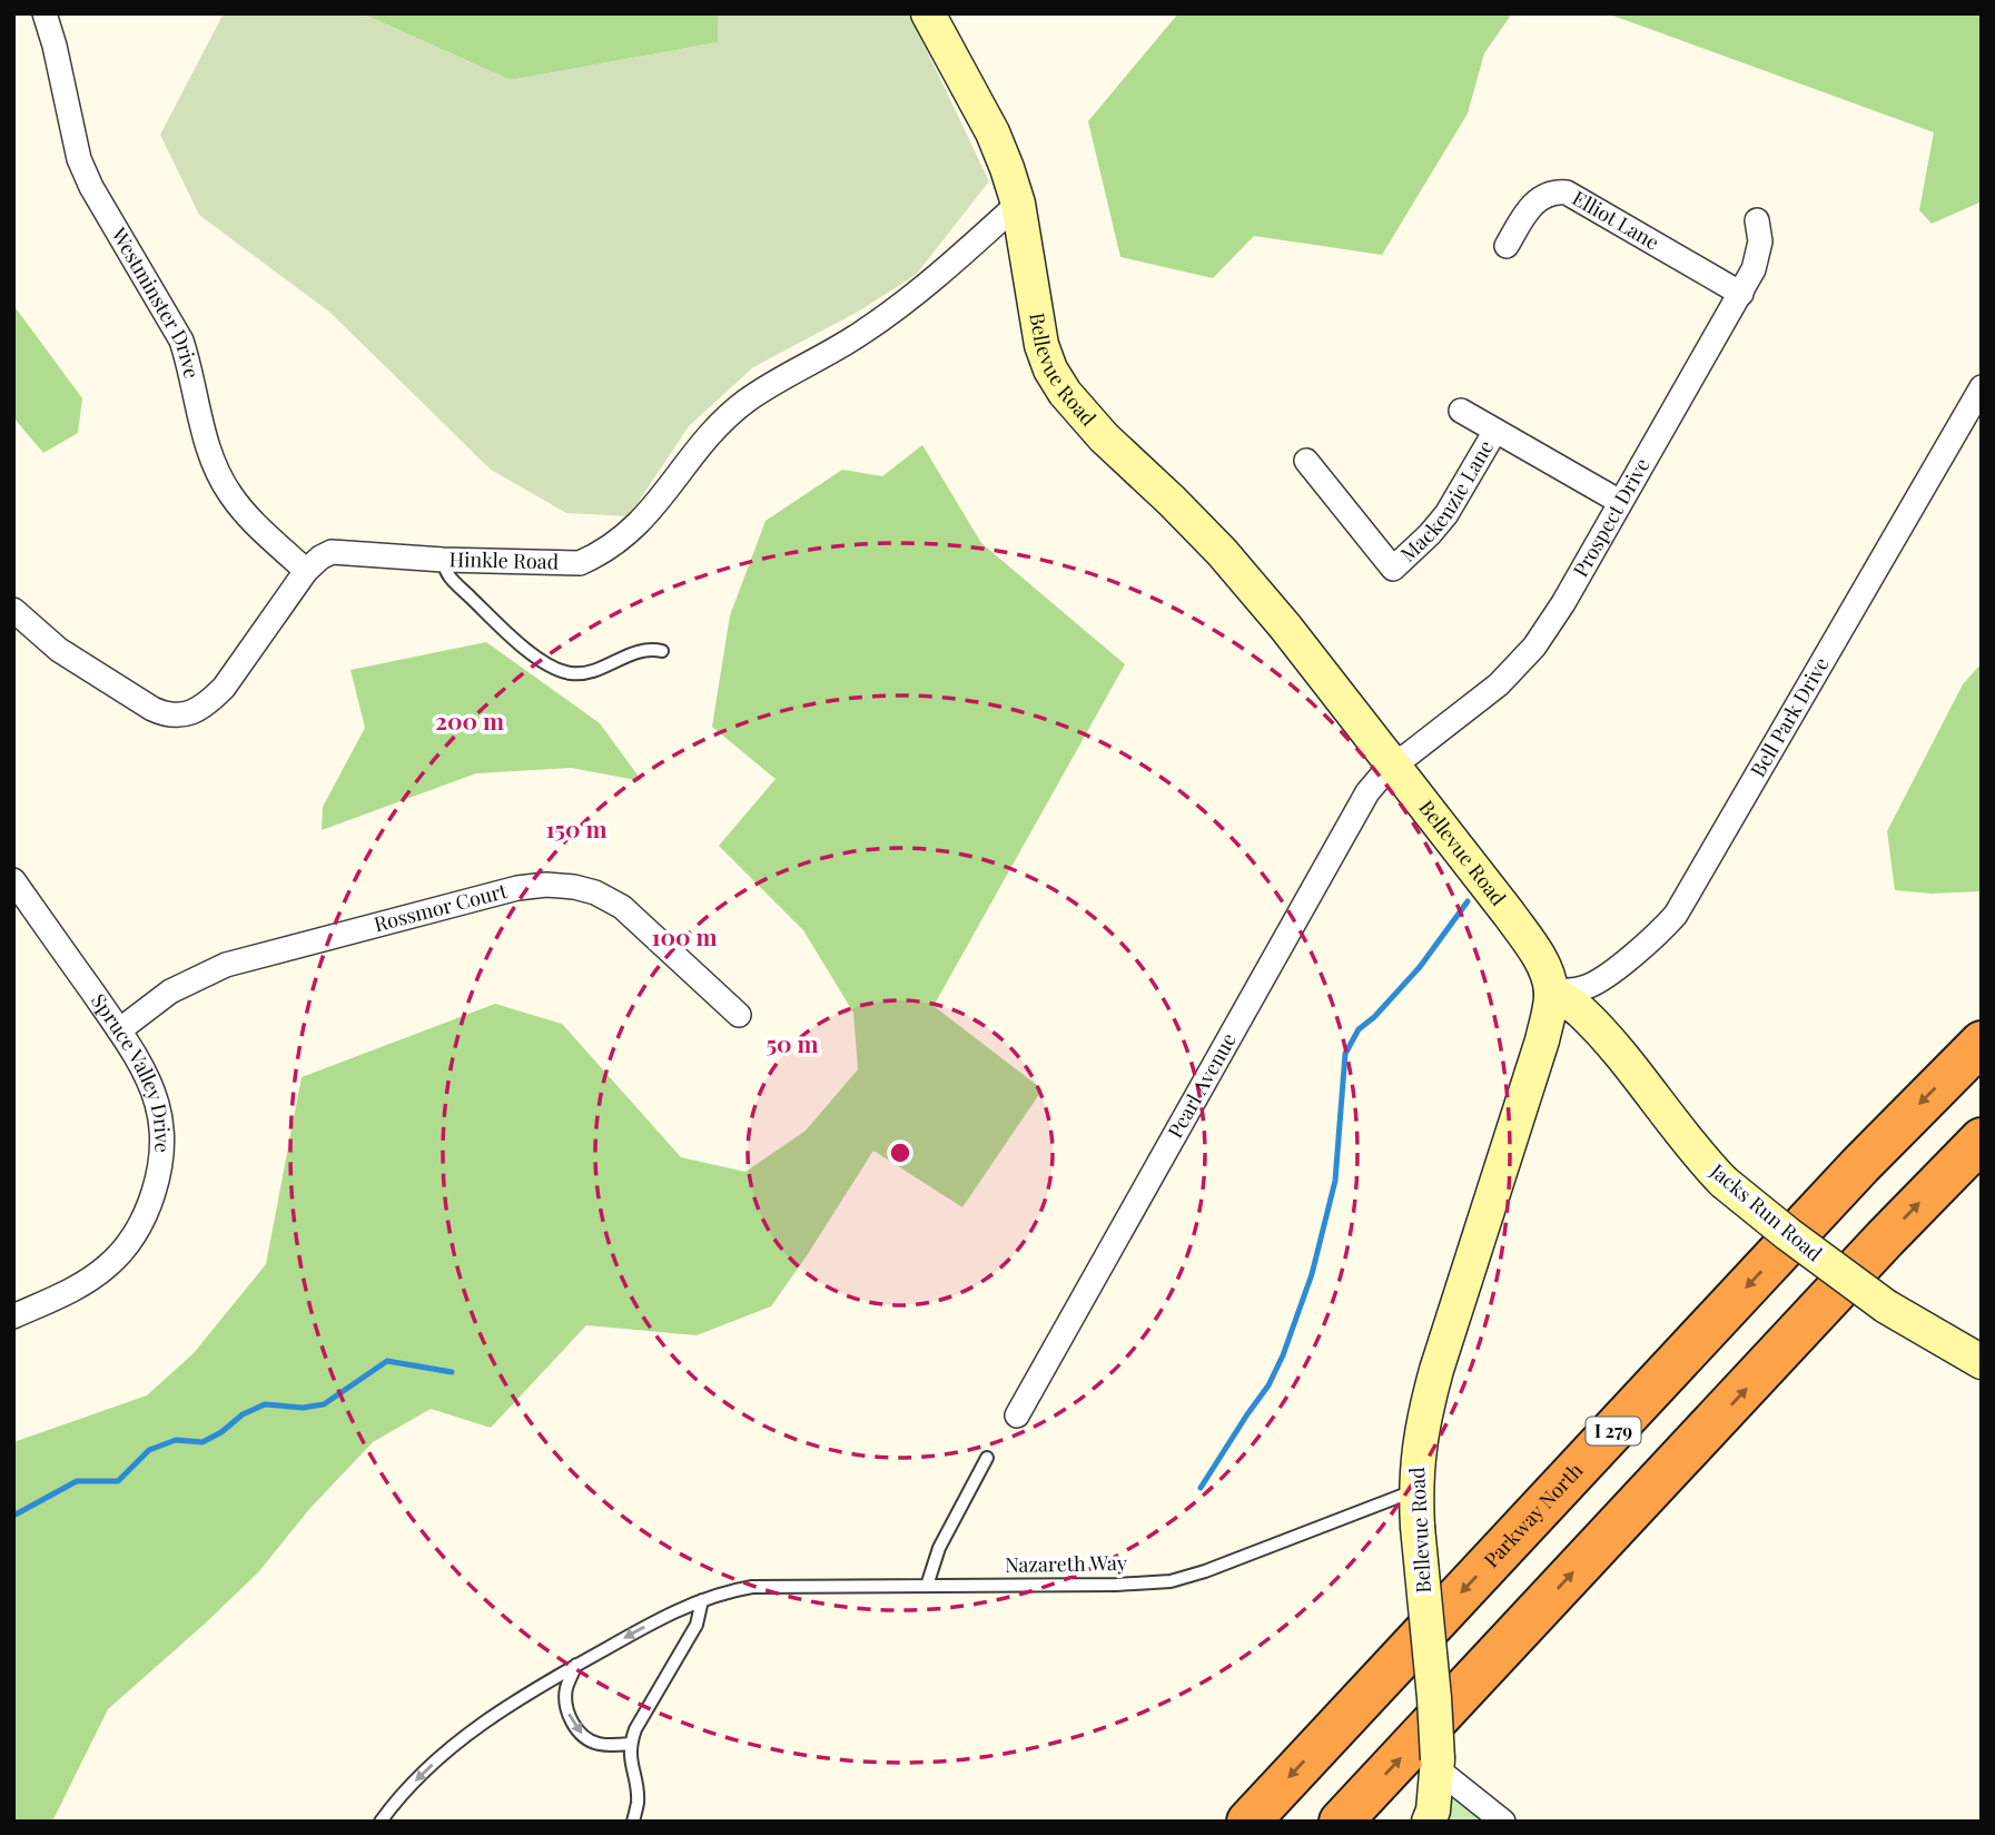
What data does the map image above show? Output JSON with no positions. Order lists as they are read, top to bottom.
{
  "streets": {
    "highway": ["I 279", "Parkway North"],
    "street": [
      "Elliot Lane",
      "Westminster Drive",
      "Bellevue Road",
      "Mackenzie Lane",
      "Prospect Drive",
      "Hinkle Road",
      "Bell Park Drive",
      "Rossmor Court",
      "Spruce Valley Drive",
      "Pearl Avenue",
      "Jacks Run Road"
    ],
    "lane": ["Nazareth Way"]
  },
  "crossings": [
    ["Elliot Lane", "Prospect Drive"],
    ["Westminster Drive", "Hinkle Road"],
    ["Bellevue Road", "Prospect Drive"],
    ["Bellevue Road", "Hinkle Road"],
    ["Bellevue Road", "Bell Park Drive"],
    ["Bellevue Road", "Pearl Avenue"],
    ["Bellevue Road", "Jacks Run Road"],
    ["Bellevue Road", "Nazareth Way"],
    ["Prospect Drive", "Pearl Avenue"],
    ["Bell Park Drive", "Jacks Run Road"],
    ["Rossmor Court", "Spruce Valley Drive"]
  ],
  "rings": [
    "200 m",
    "150 m",
    "100 m",
    "50 m"
  ]
}
